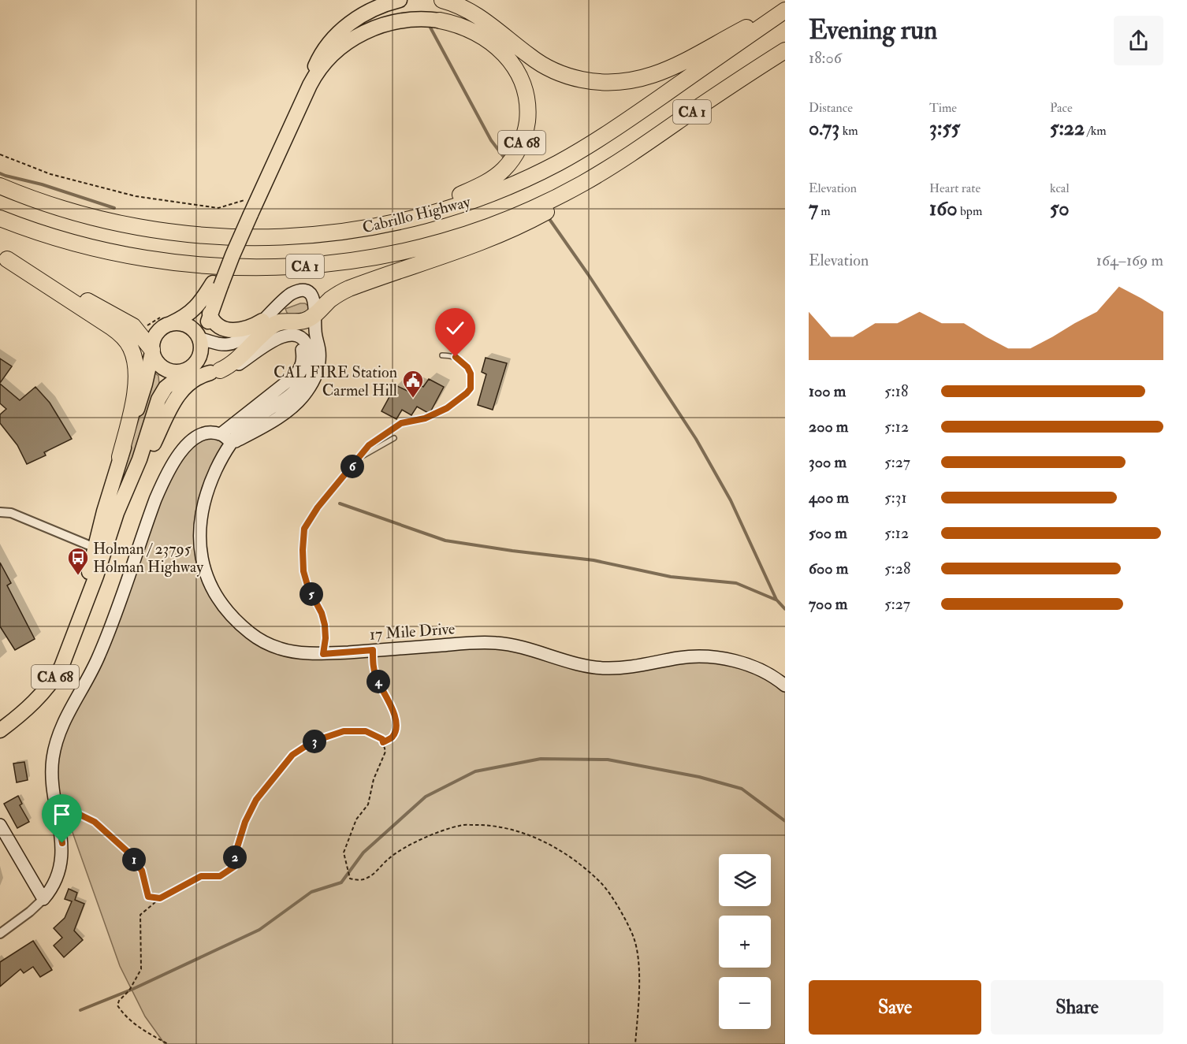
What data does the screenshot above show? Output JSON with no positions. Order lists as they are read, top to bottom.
{
  "streets": {
    "highway": ["CA 1", "CA 68", "Cabrillo Highway"],
    "main road": ["17 Mile Drive"]
  },
  "crossings": [
    ["CA 68", "Cabrillo Highway"]
  ],
  "places": {
    "public building": ["CAL FIRE Station Carmel Hill"],
    "bus stop": ["Holman / 23795 Holman Highway"]
  },
  "page": {
    "heading": ["Evening run", "18:06"],
    "stats": [
      ["Distance", "0.73 km"],
      ["Time", "3:55"],
      ["Pace", "5:22 /km"],
      ["Elevation", "7 m"],
      ["Heart rate", "160 bpm"],
      ["kcal", "50"]
    ],
    "chart": ["Elevation", "164–169 m"],
    "list": [
      {
        "name": "100 m",
        "note": "5:18"
      },
      {
        "name": "200 m",
        "note": "5:12"
      },
      {
        "name": "300 m",
        "note": "5:27"
      },
      {
        "name": "400 m",
        "note": "5:31"
      },
      {
        "name": "500 m",
        "note": "5:12"
      },
      {
        "name": "600 m",
        "note": "5:28"
      },
      {
        "name": "700 m",
        "note": "5:27"
      }
    ],
    "pins": [
      "6",
      "5",
      "4",
      "3",
      "2",
      "1"
    ],
    "map_buttons": ["+", "−"],
    "buttons": ["Save", "Share"]
  }
}
